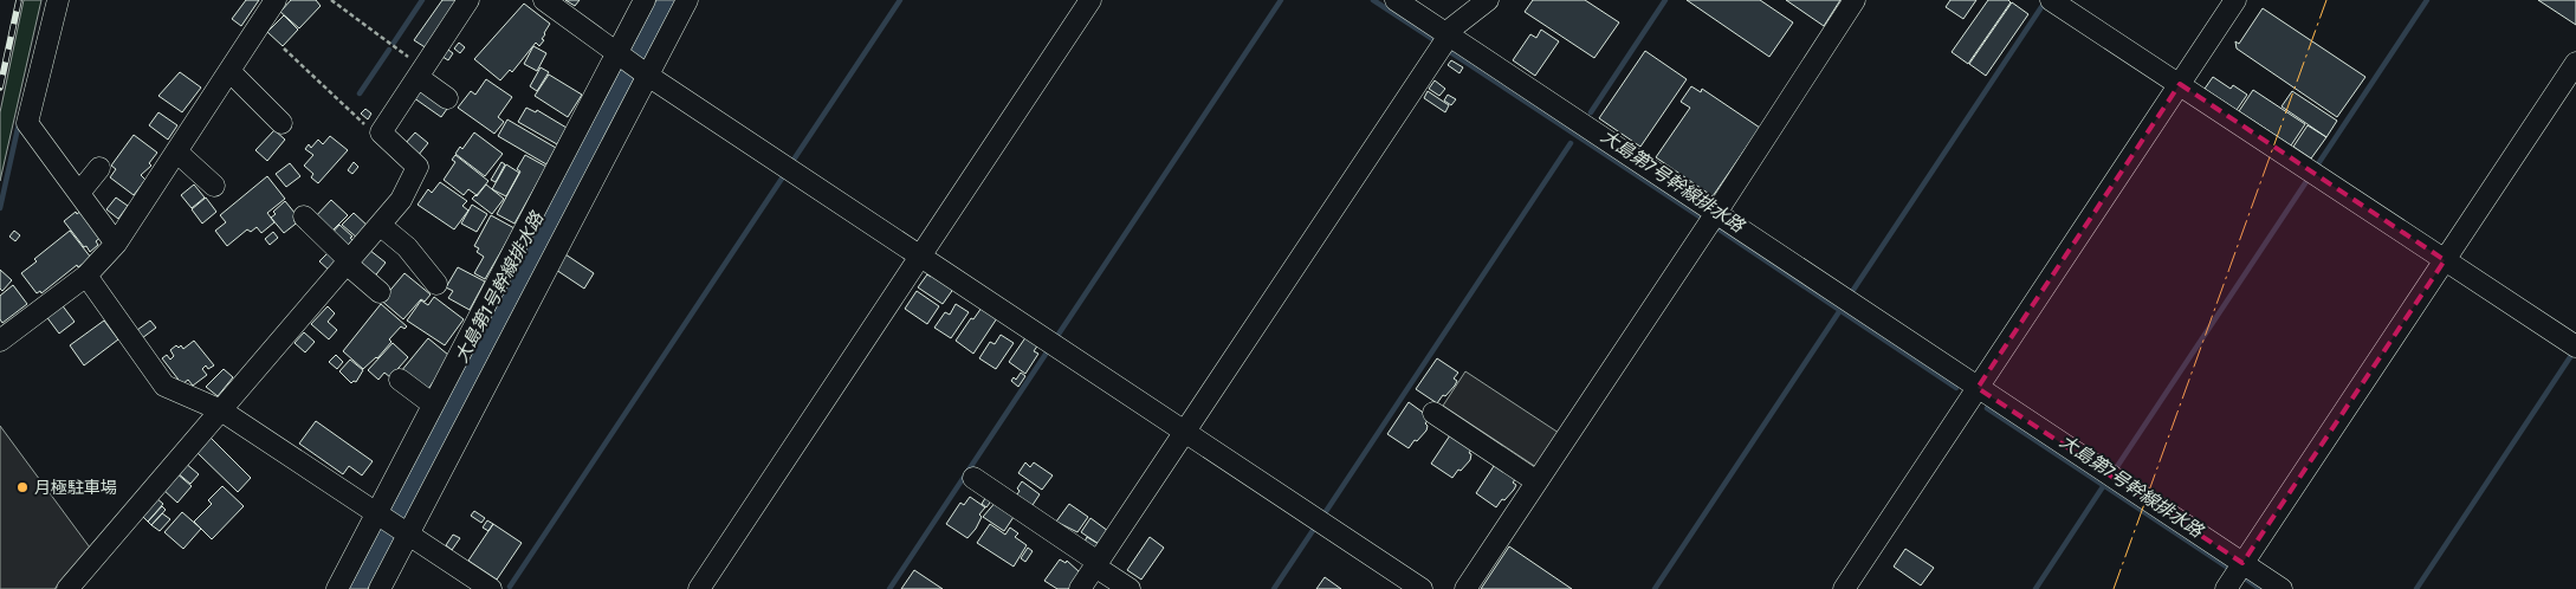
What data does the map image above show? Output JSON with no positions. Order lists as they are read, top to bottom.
{
  "water": ["大島第7号幹線排水路", "大島第1号幹線排水路"],
  "places": ["月極駐車場"]
}
